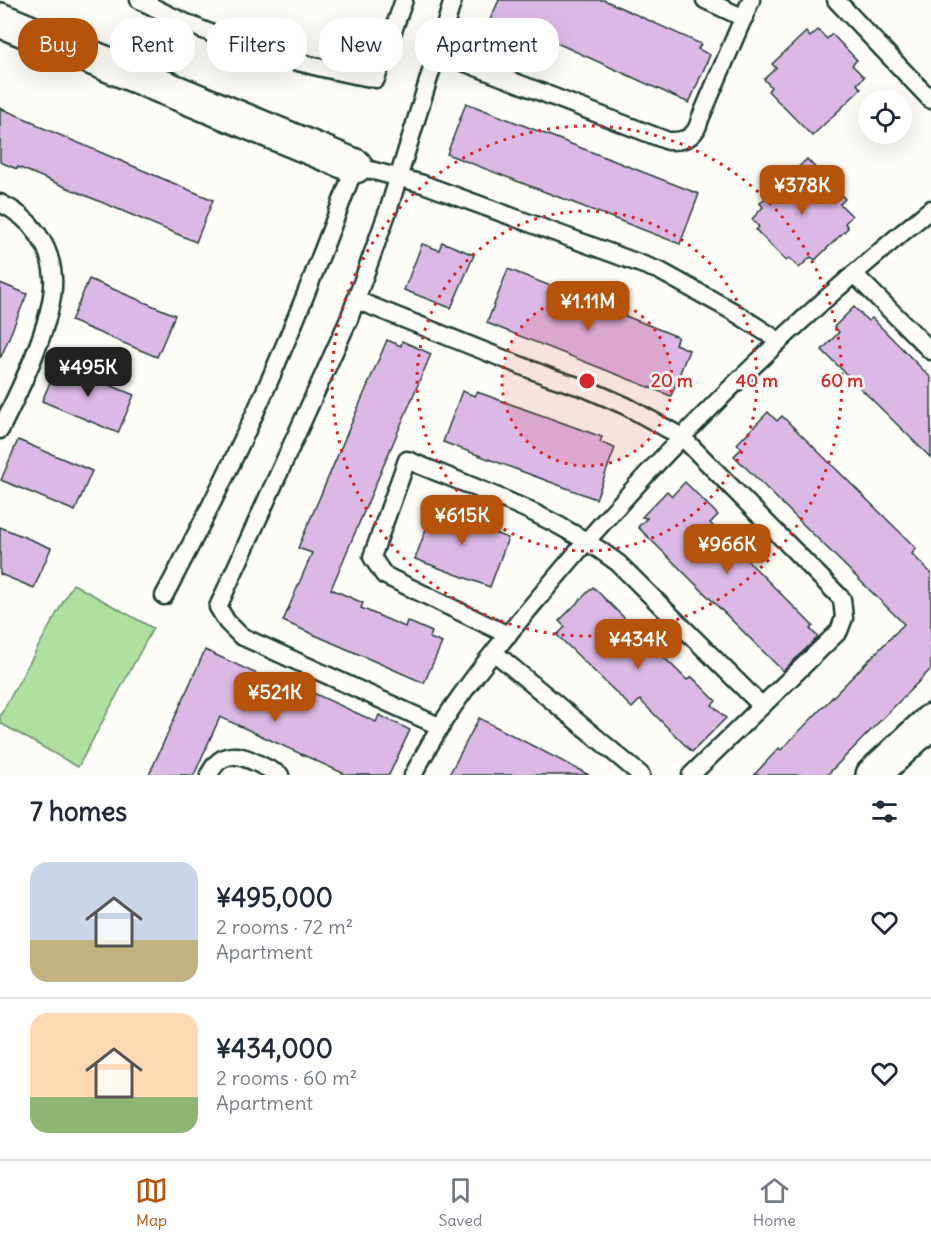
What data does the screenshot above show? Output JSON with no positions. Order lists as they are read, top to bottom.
{
  "page": {
    "chip": [
      "Buy",
      "Rent",
      "Filters",
      "New",
      "Apartment"
    ],
    "price": [
      "¥378K",
      "¥1.11M",
      "¥495K",
      "¥615K",
      "¥966K",
      "¥434K",
      "¥521K"
    ],
    "heading": "7 homes",
    "list": [
      {
        "name": "¥495,000",
        "note": "2 rooms · 72 m² · Apartment"
      },
      {
        "name": "¥434,000",
        "note": "2 rooms · 60 m² · Apartment"
      }
    ],
    "tabs": ["Map", "Saved", "Home"]
  },
  "rings": ["20 m", "40 m", "60 m"]
}
